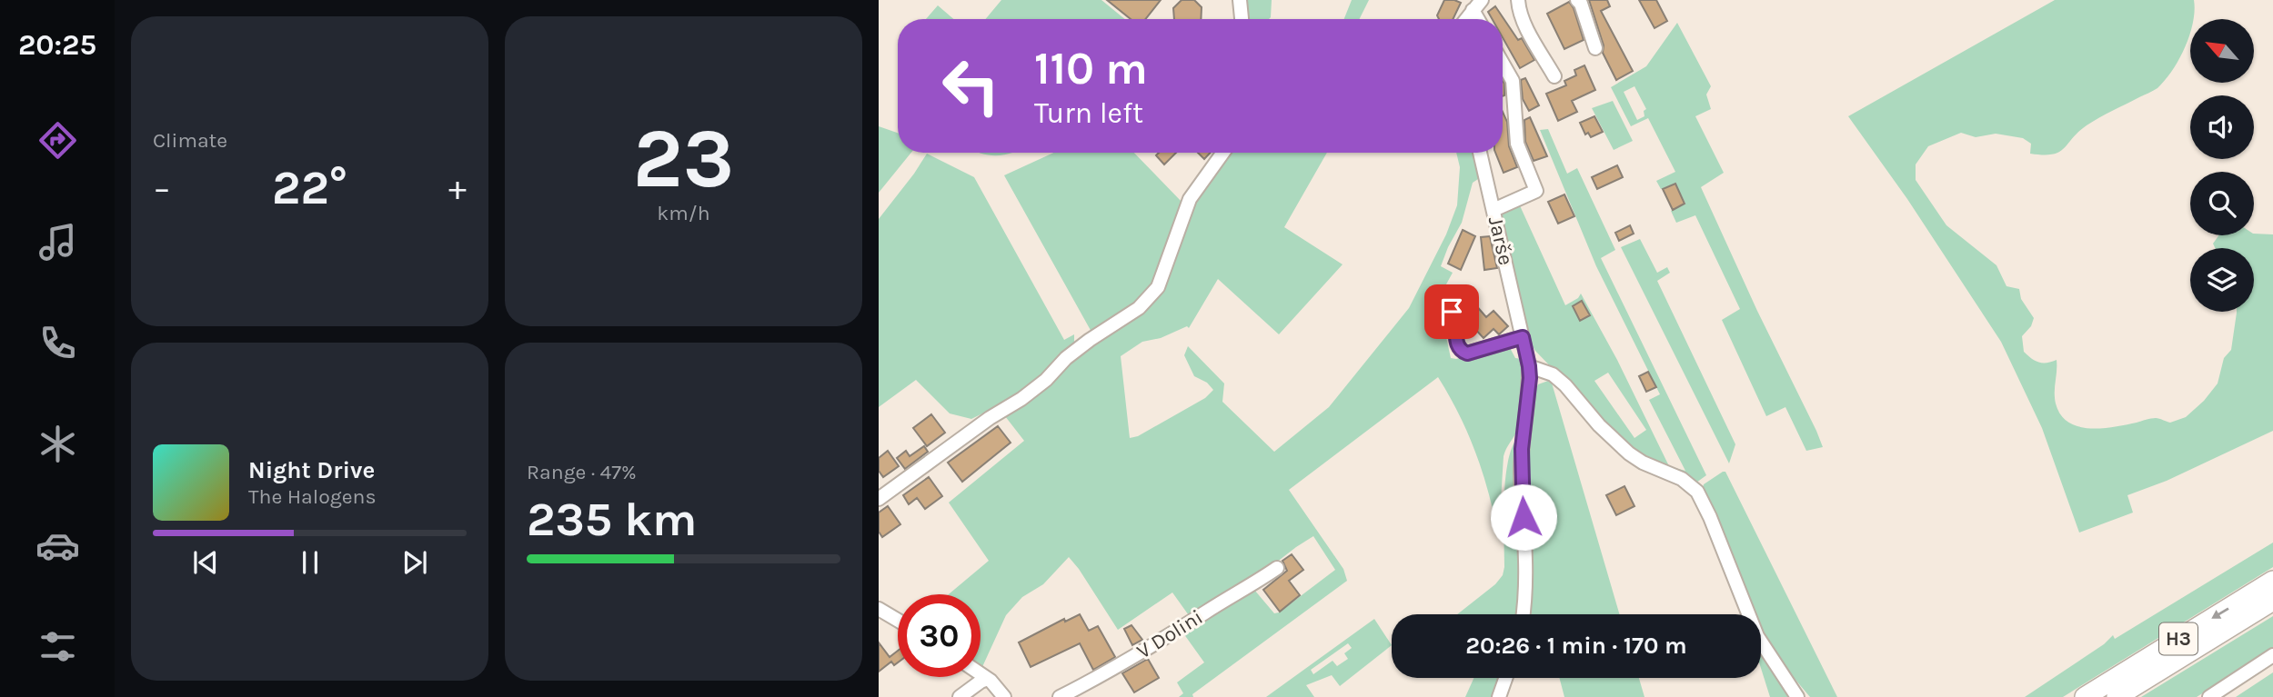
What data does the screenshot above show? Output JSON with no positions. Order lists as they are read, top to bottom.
{
  "streets": {
    "highway": ["H3"],
    "street": ["Jarše", "V Dolini"]
  },
  "north": "top left",
  "page": {
    "tabs": "20:25",
    "tile": [
      "Climate",
      ["23", "km/h"],
      ["Range · 47%", "235 km"]
    ],
    "turn": ["110 m", "Turn left"],
    "heat": ["−", "22°", "+"],
    "song": ["Night Drive", "The Halogens"],
    "limit": "30",
    "trip": "20:26 · 1 min · 170 m"
  }
}
